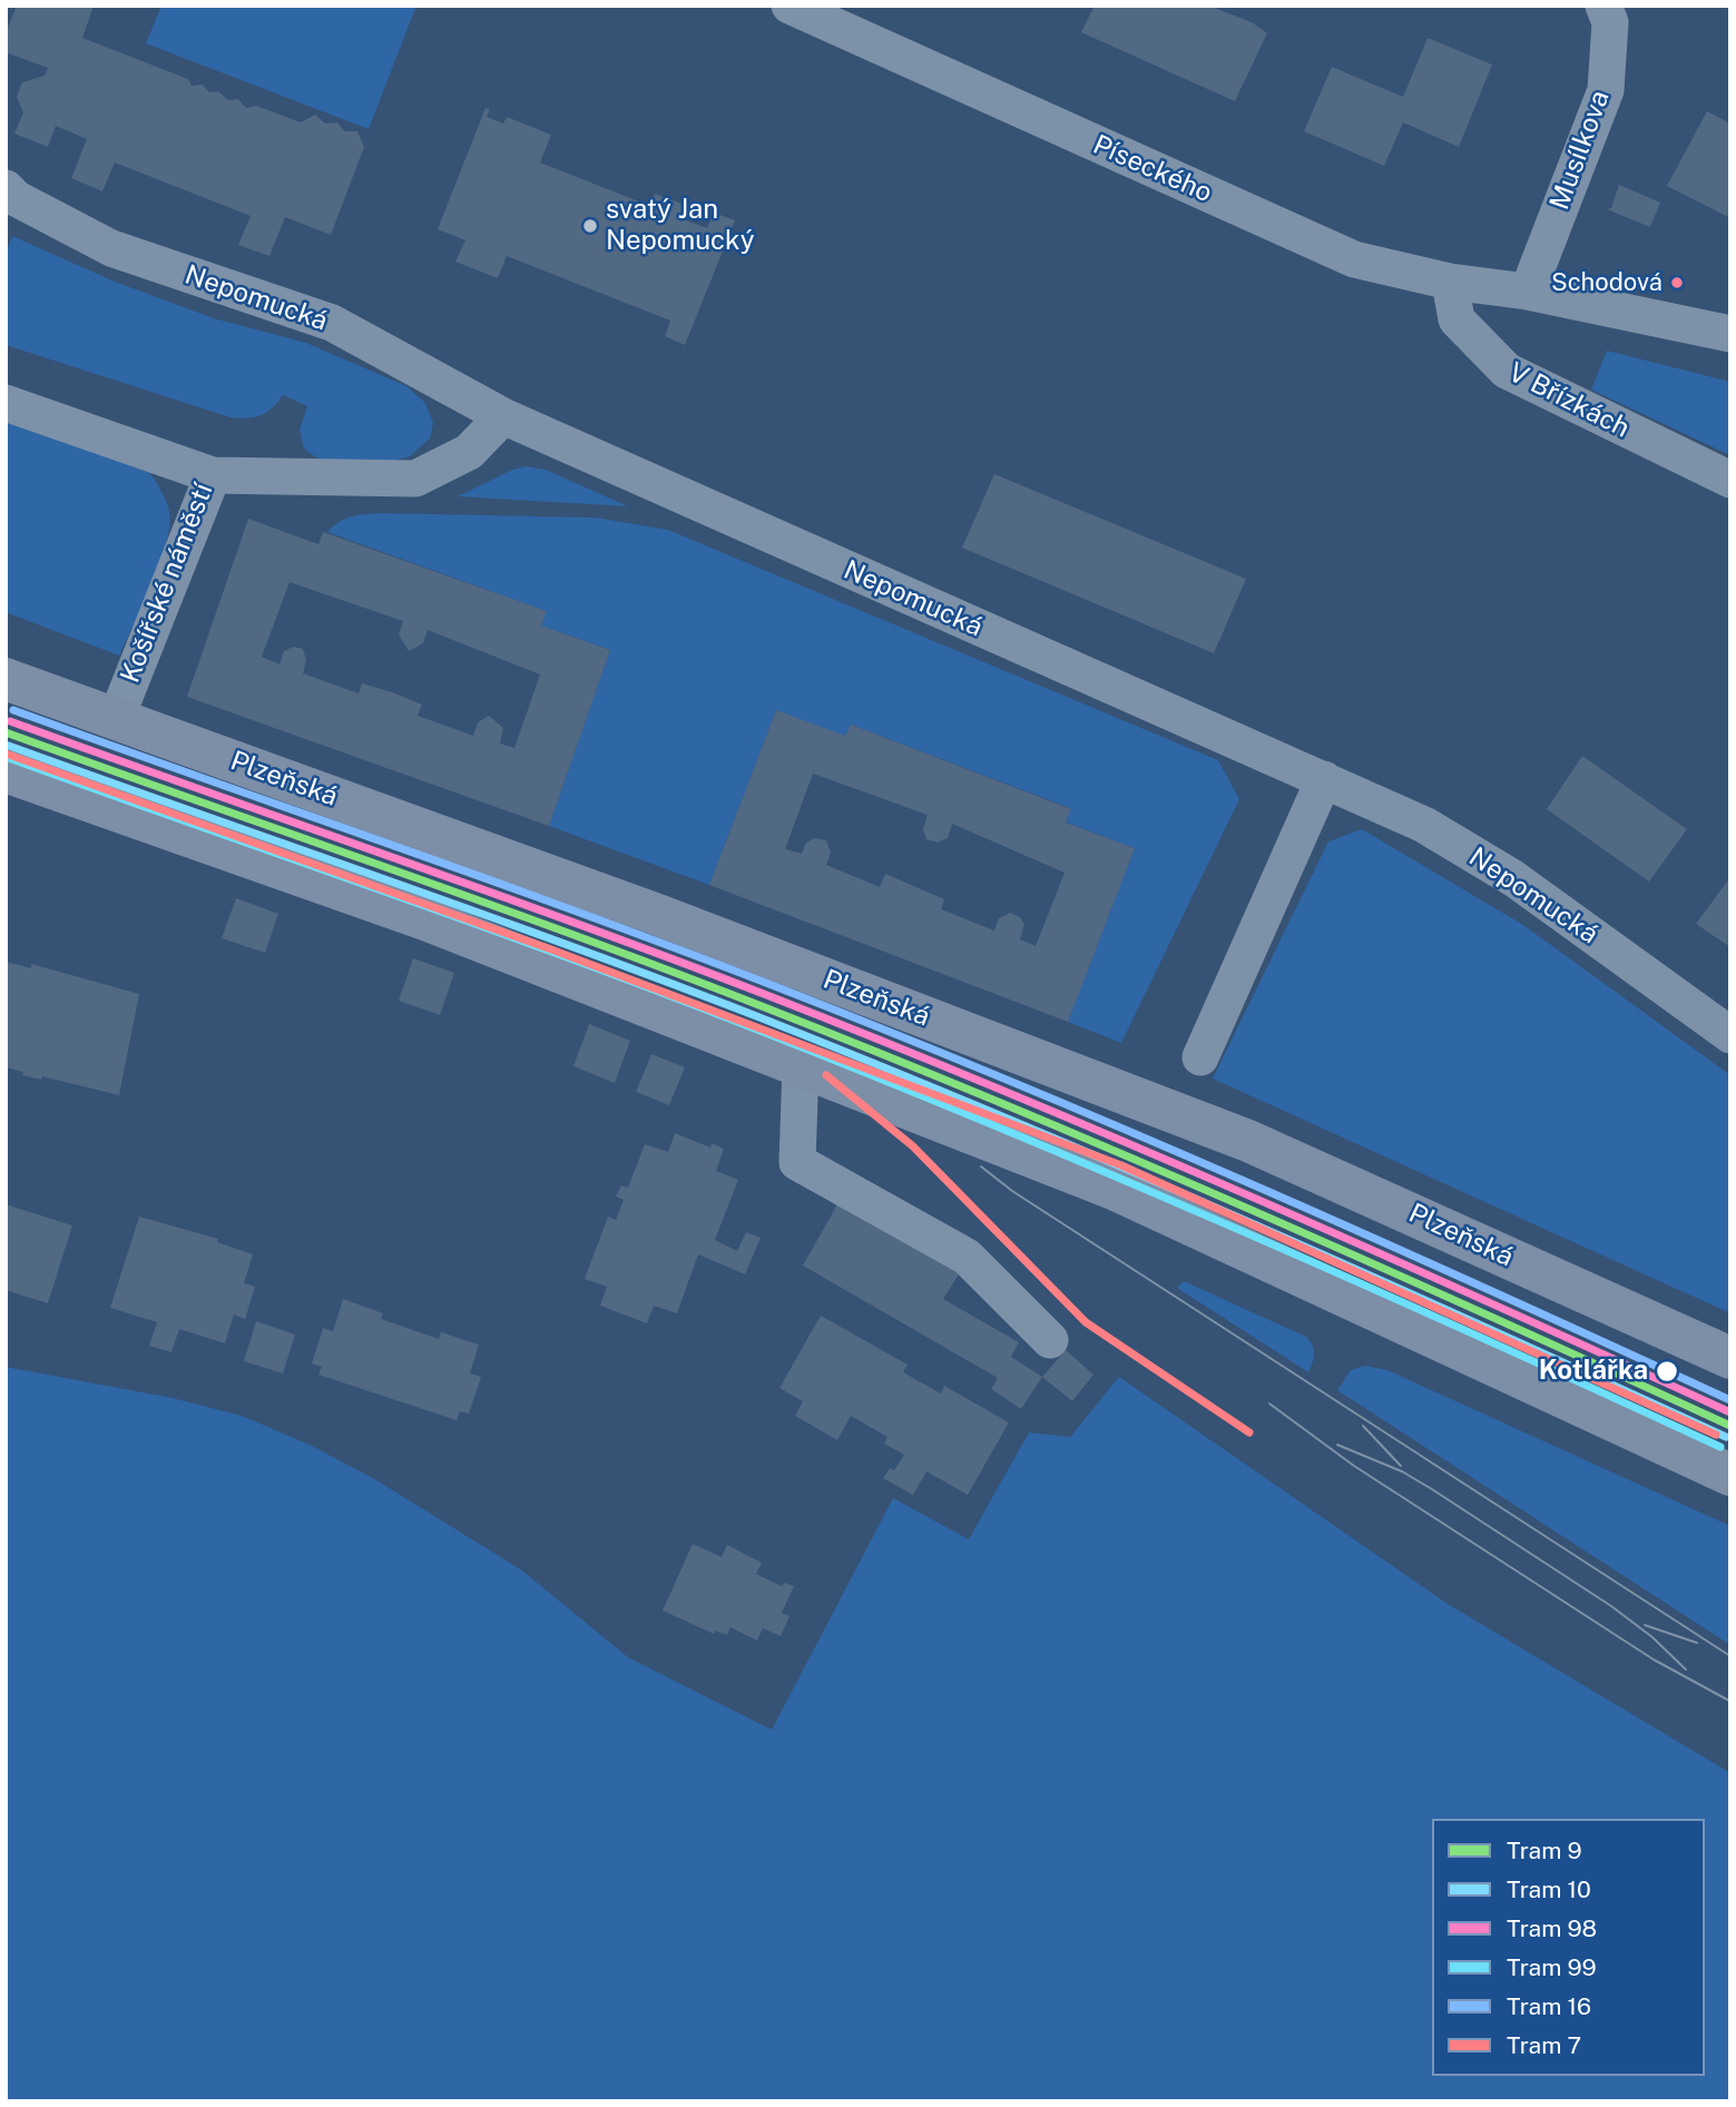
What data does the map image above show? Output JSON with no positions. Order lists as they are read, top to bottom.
{
  "streets": {
    "main road": ["Plzeňská"],
    "street": [
      "Musílkova",
      "Píseckého",
      "Nepomucká",
      "V Břízkách",
      "Košířské náměstí"
    ]
  },
  "crossings": [
    ["Musílkova", "Píseckého"],
    ["Píseckého", "V Břízkách"],
    ["Košířské náměstí", "Plzeňská"]
  ],
  "places": ["svatý Jan Nepomucký", "Schodová", "Kotlářka"],
  "lines": [
    "tram line 16",
    "tram line 98",
    "tram line 9",
    "tram line 10",
    "tram line 7",
    "tram line 99"
  ],
  "legend": [
    "Tram 9",
    "Tram 10",
    "Tram 98",
    "Tram 99",
    "Tram 16",
    "Tram 7"
  ]
}
